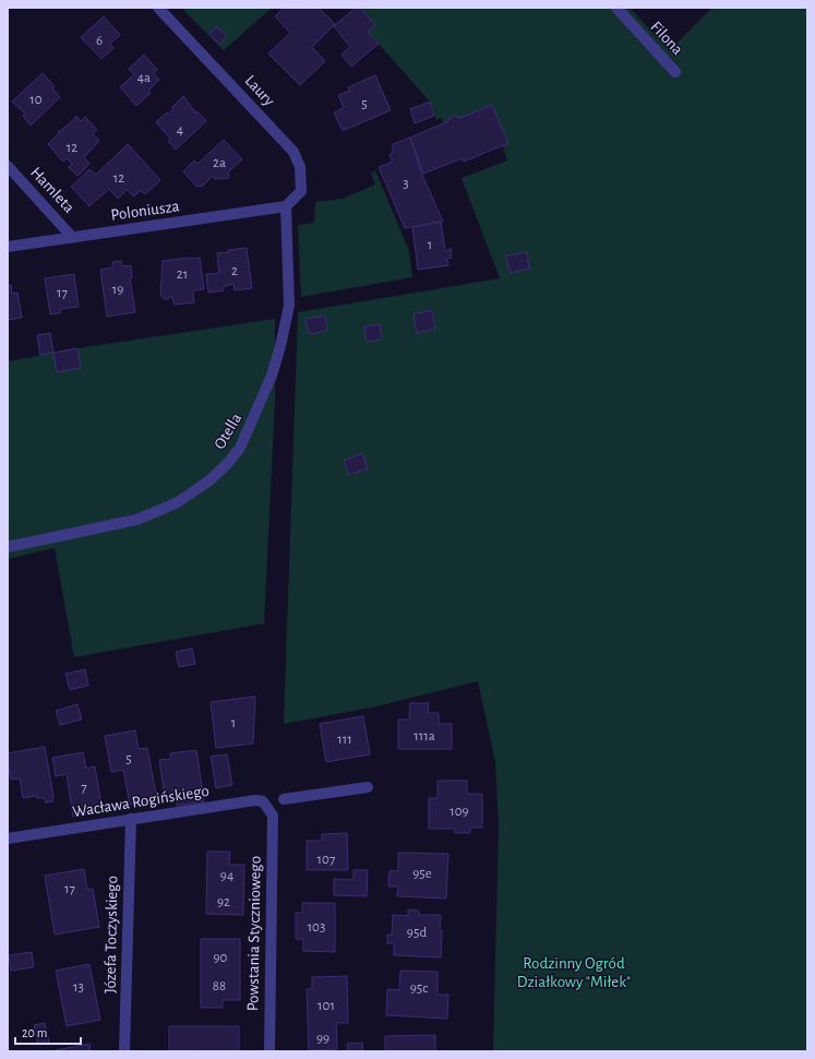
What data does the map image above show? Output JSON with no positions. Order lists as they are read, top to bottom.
{
  "streets": {
    "street": [
      "Filona",
      "Laury",
      "Hamleta",
      "Poloniusza",
      "Otella",
      "Wacława Rogińskiego",
      "Powstania Styczniowego",
      "Józefa Toczyskiego"
    ]
  },
  "crossings": [
    ["Laury", "Poloniusza"],
    ["Laury", "Otella"],
    ["Hamleta", "Poloniusza"],
    ["Poloniusza", "Otella"],
    ["Wacława Rogińskiego", "Powstania Styczniowego"],
    ["Wacława Rogińskiego", "Józefa Toczyskiego"]
  ],
  "parks": ["Rodzinny Ogród Działkowy \"Miłek\""],
  "house_numbers": [
    "6",
    "4a",
    "10",
    "5",
    "4",
    "12",
    "2a",
    "12",
    "3",
    "1",
    "2",
    "21",
    "19",
    "17",
    "1",
    "111a",
    "111",
    "5",
    "7",
    "109",
    "107",
    "95e",
    "94",
    "17",
    "92",
    "103",
    "95d",
    "90",
    "88",
    "13",
    "95c",
    "101",
    "99"
  ],
  "scale_bar": "20 m"
}
